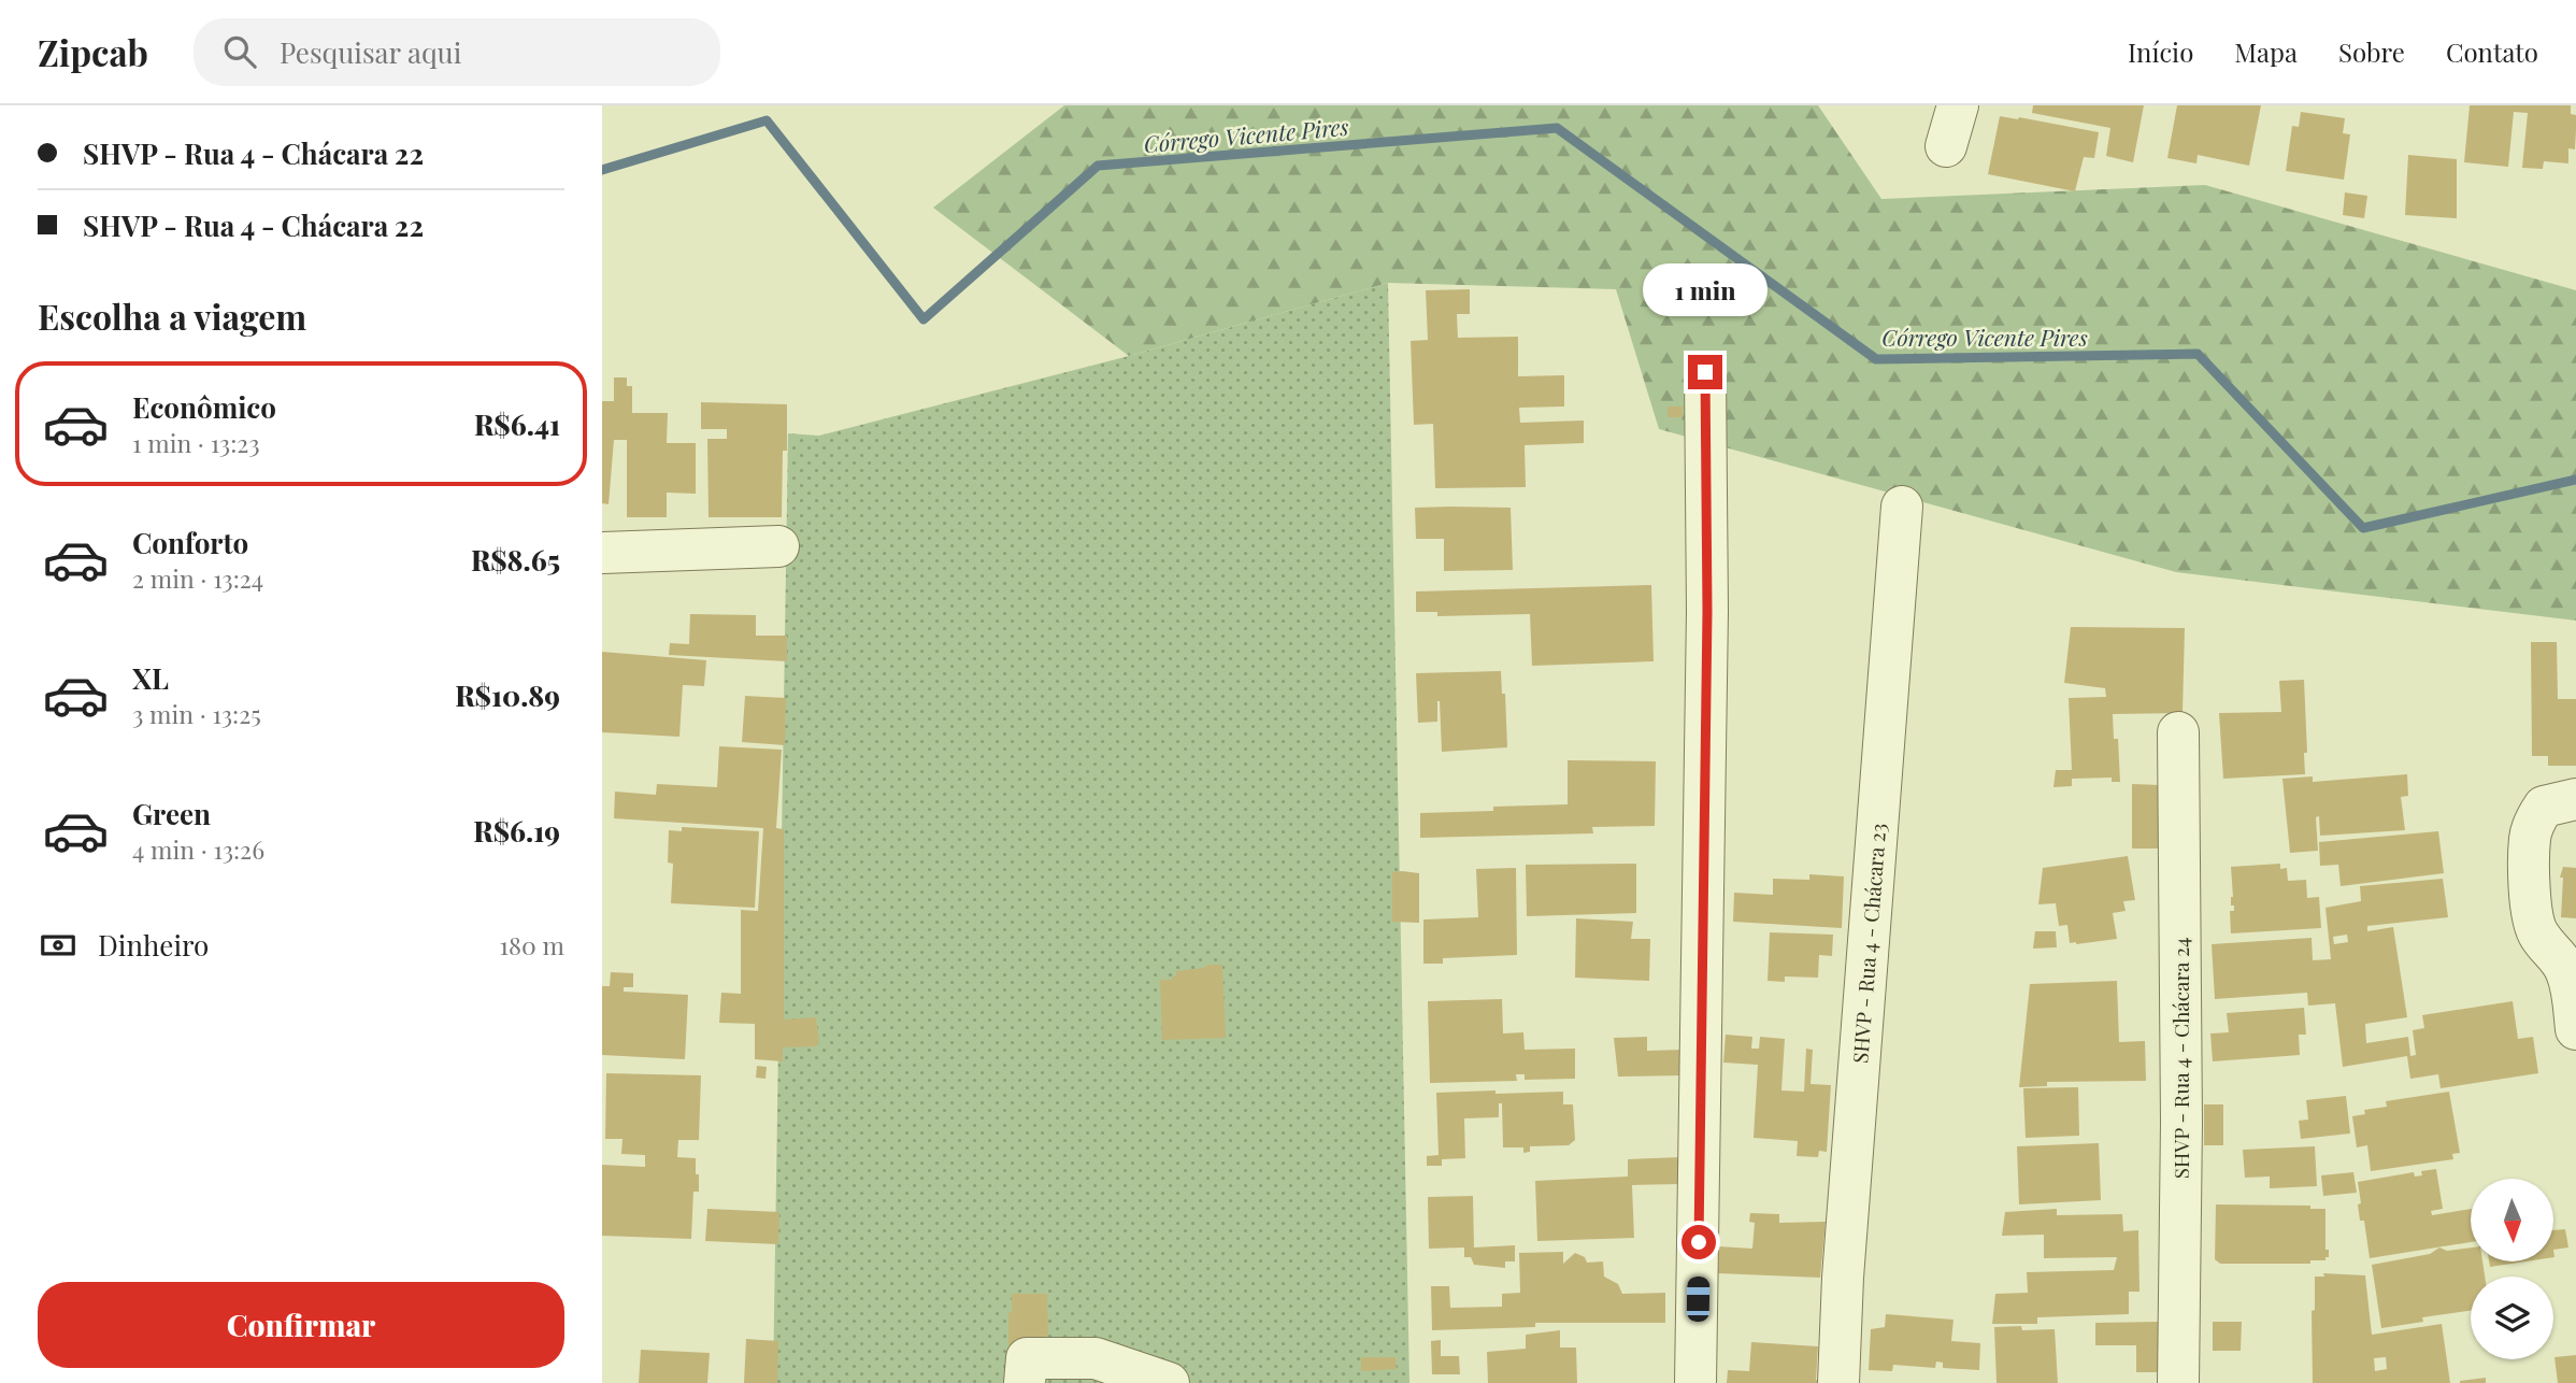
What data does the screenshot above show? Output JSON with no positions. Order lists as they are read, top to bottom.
{
  "streets": {
    "street": ["SHVP - Rua 4 - Chácara 23", "SHVP - Rua 4 - Chácara 24"]
  },
  "water": ["Córrego Vicente Pires"],
  "north": "bottom",
  "page": {
    "header": "Zipcab",
    "search": "Pesquisar aqui",
    "nav": [
      "Início",
      "Mapa",
      "Sobre",
      "Contato"
    ],
    "banner": ["SHVP - Rua 4 - Chácara 22", "SHVP - Rua 4 - Chácara 22"],
    "bubble": "1 min",
    "heading": "Escolha a viagem",
    "list": [
      {
        "name": "Econômico",
        "note": "1 min · 13:23",
        "value": "R$6.41"
      },
      {
        "name": "Conforto",
        "note": "2 min · 13:24",
        "value": "R$8.65"
      },
      {
        "name": "XL",
        "note": "3 min · 13:25",
        "value": "R$10.89"
      },
      {
        "name": "Green",
        "note": "4 min · 13:26",
        "value": "R$6.19"
      }
    ],
    "pay": ["Dinheiro", "180 m"],
    "buttons": "Confirmar"
  }
}
